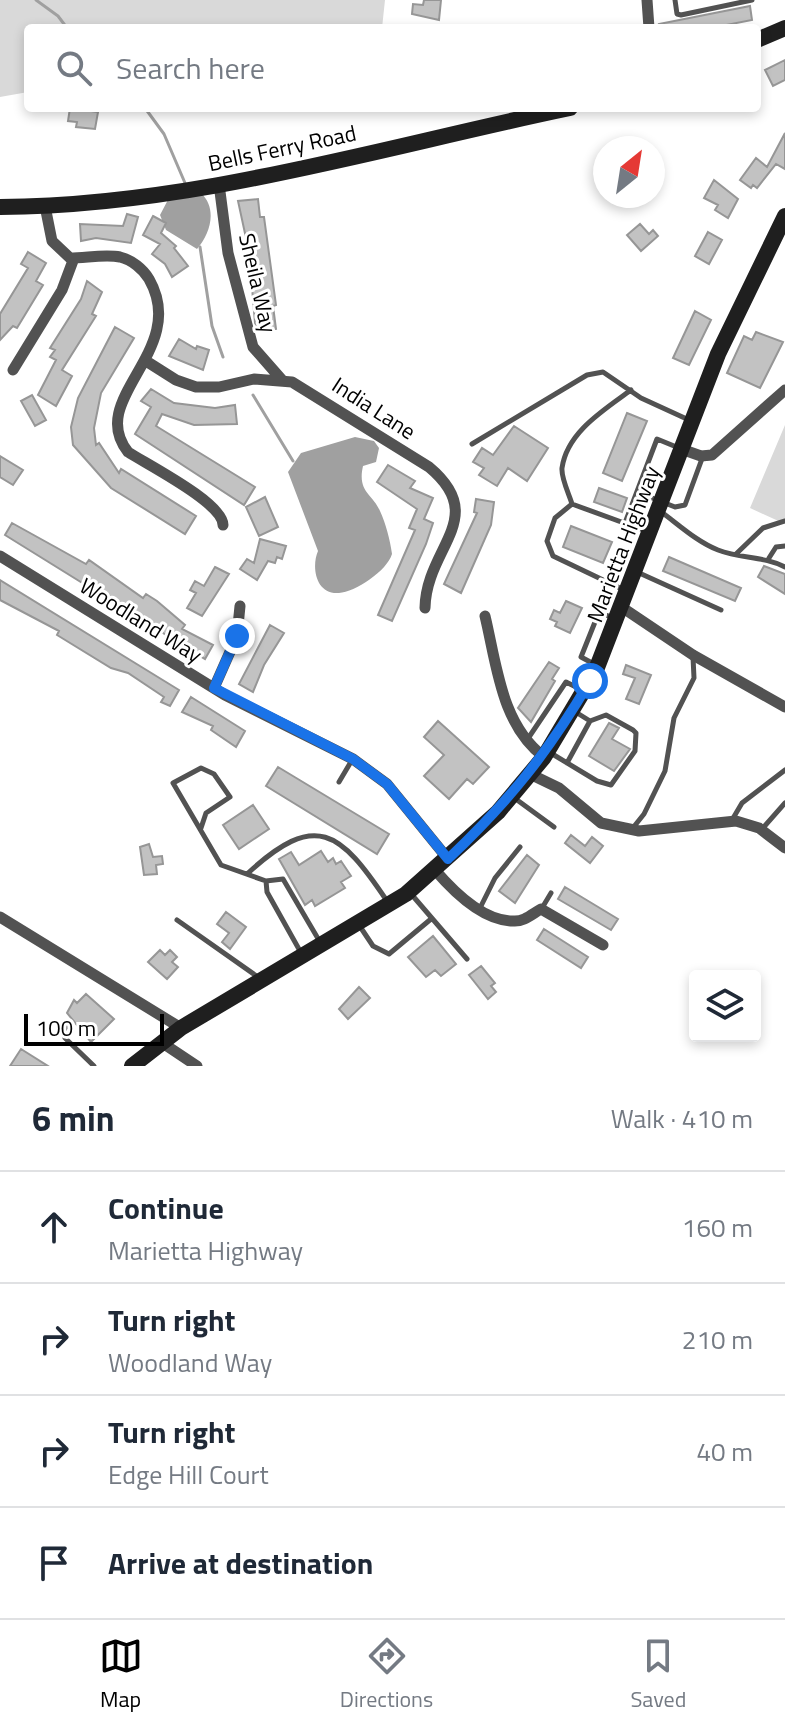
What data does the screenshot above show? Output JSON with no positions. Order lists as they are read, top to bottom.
{
  "streets": {
    "main road": ["Bells Ferry Road", "Marietta Highway"],
    "street": ["Sheila Way", "India Lane", "Woodland Way"]
  },
  "crossings": [
    ["Bells Ferry Road", "Sheila Way"],
    ["Sheila Way", "India Lane"],
    ["Marietta Highway", "Woodland Way"]
  ],
  "scale_bar": "100 m",
  "north": "top right",
  "page": {
    "search": "Search here",
    "scale": "100 m",
    "heading": ["6 min", "Walk · 410 m"],
    "list": [
      ["Continue", "Marietta Highway", "160 m"],
      ["Turn right", "Woodland Way", "210 m"],
      ["Turn right", "Edge Hill Court", "40 m"],
      "Arrive at destination"
    ],
    "nav": ["Map", "Directions", "Saved"]
  }
}
